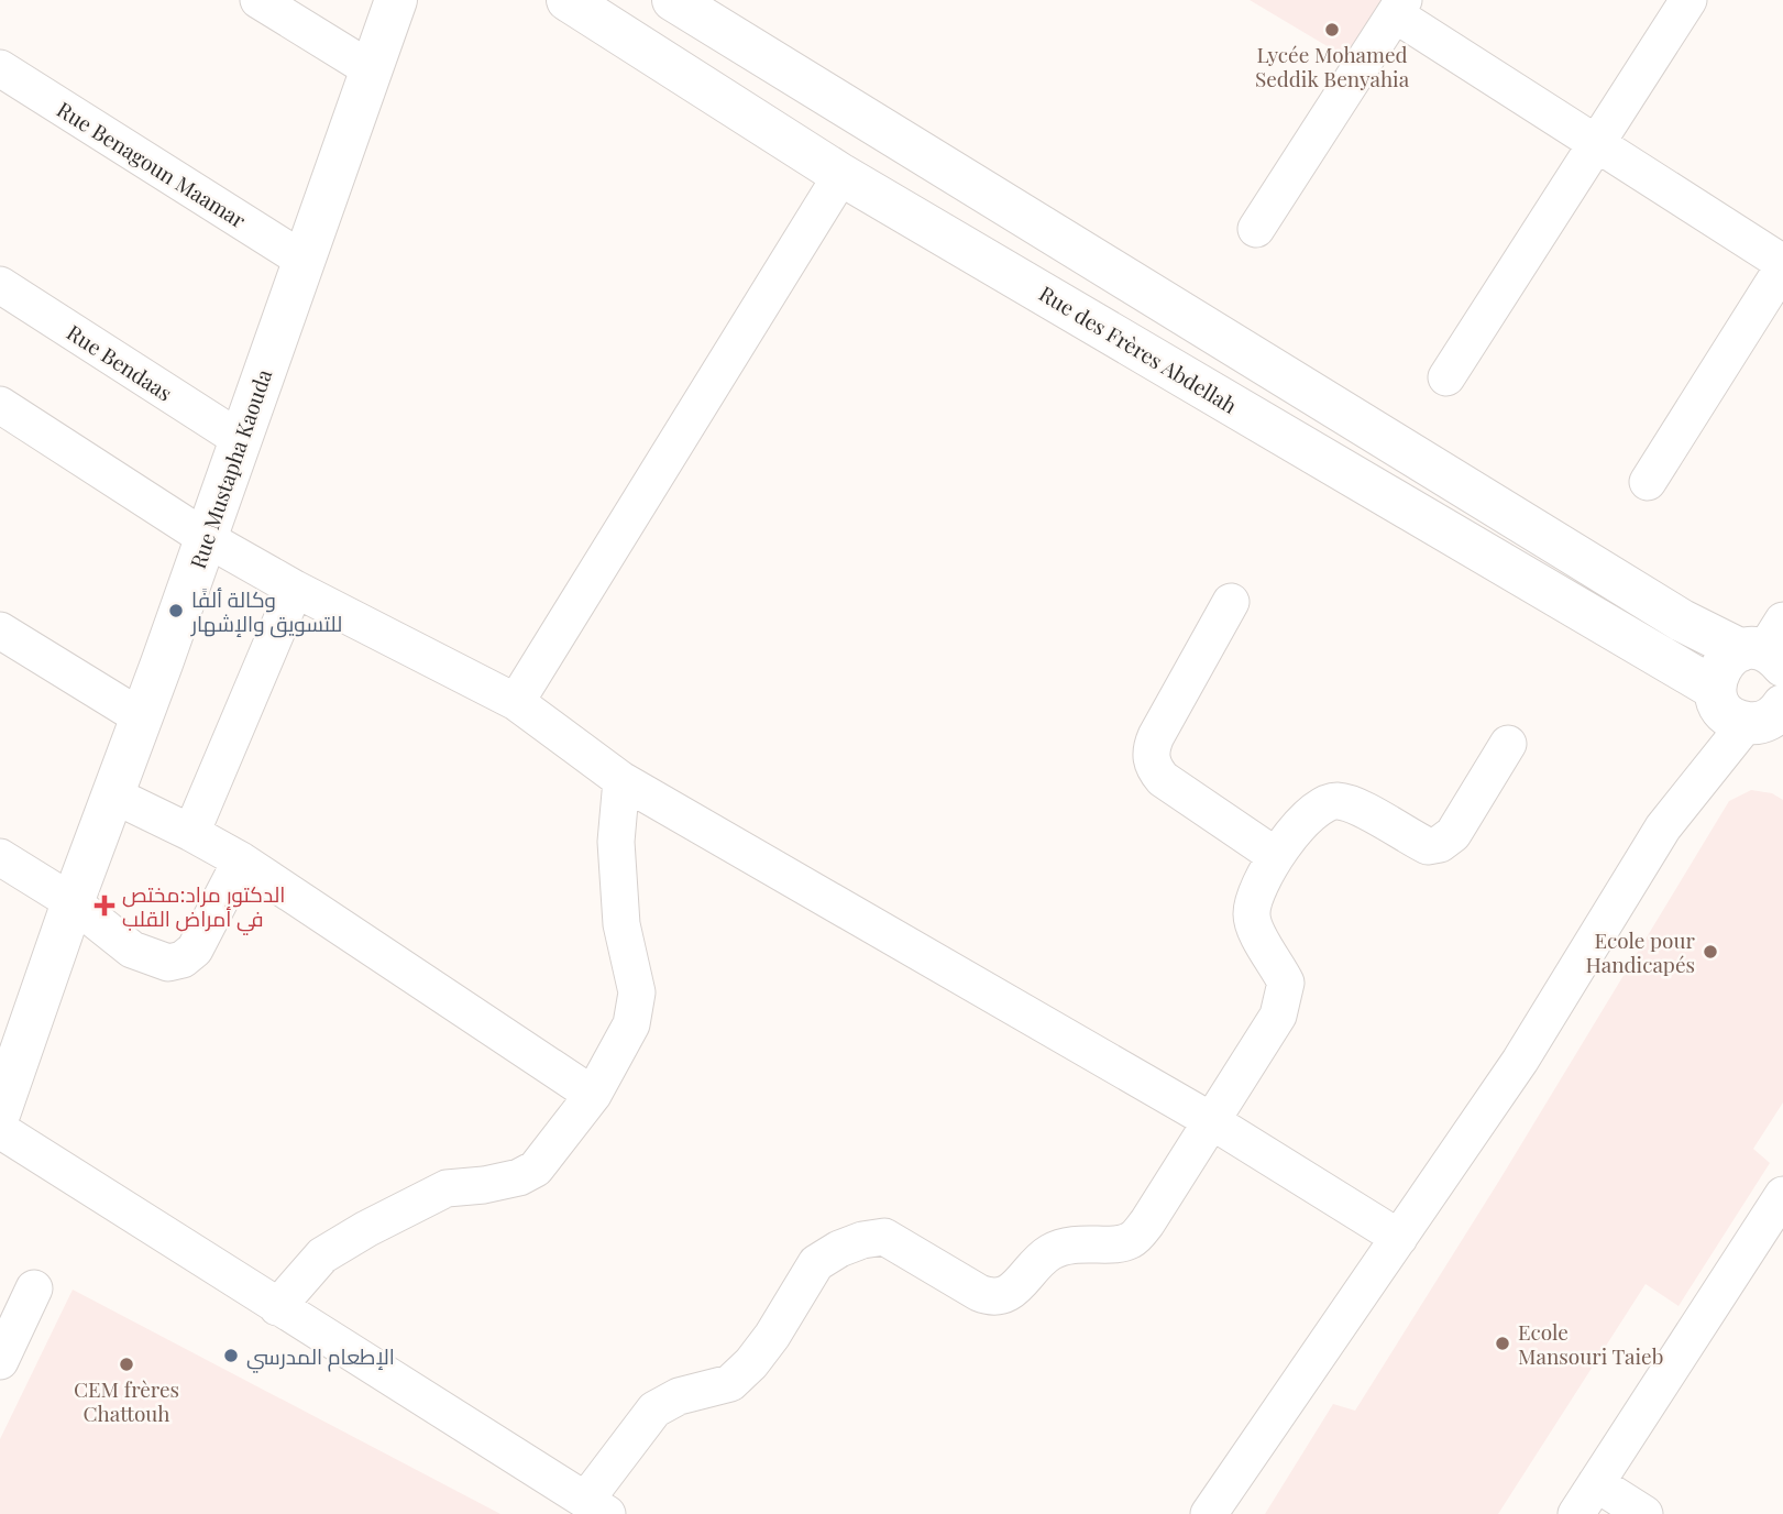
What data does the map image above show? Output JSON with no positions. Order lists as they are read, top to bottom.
{
  "streets": {
    "main road": ["Rue des Frères Abdellah", "Rue Mustapha Kaouda"],
    "street": ["Rue Benagoun Maamar", "Rue Bendaas"]
  },
  "crossings": [
    ["Rue Benagoun Maamar", "Rue Mustapha Kaouda"],
    ["Rue Bendaas", "Rue Mustapha Kaouda"]
  ],
  "places": {
    "other": [
      "Lycée Mohamed Seddik Benyahia",
      "وكالة ألفًا للتسويق والإشهار",
      "Ecole pour Handicapés",
      "Ecole Mansouri Taieb",
      "الإطعام المدرسي",
      "CEM frères Chattouh"
    ],
    "health": ["الدكتور مراد:مختص في أمراض القلب"]
  }
}
